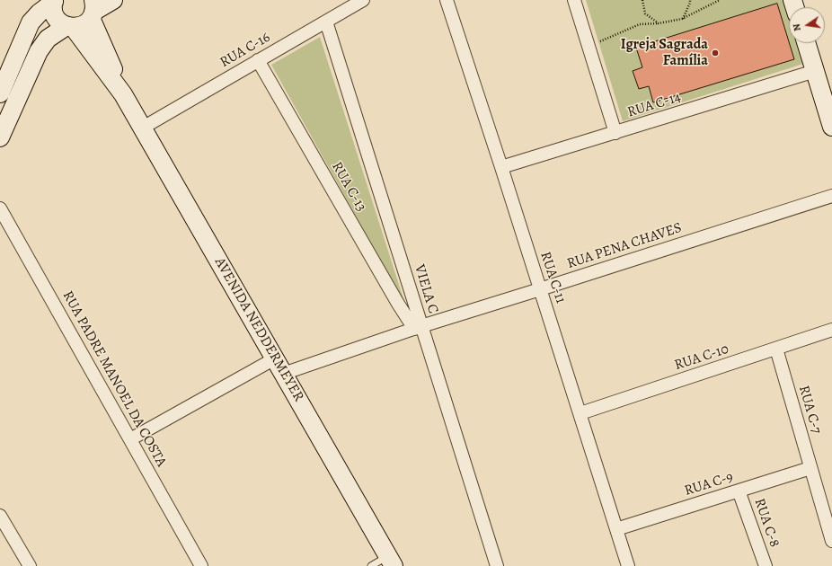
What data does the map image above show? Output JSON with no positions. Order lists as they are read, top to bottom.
{
  "streets": {
    "street": [
      "RUA C-16",
      "RUA C-14",
      "RUA C-13",
      "RUA PENA CHAVES",
      "RUA C-11",
      "VIELA C",
      "AVENIDA NEDDERMEYER",
      "RUA C-10",
      "RUA PADRE MANOEL DA COSTA",
      "RUA C-7",
      "RUA C-9",
      "RUA C-8"
    ]
  },
  "crossings": [
    ["RUA C-16", "RUA C-13"],
    ["RUA C-16", "VIELA C"],
    ["RUA C-16", "AVENIDA NEDDERMEYER"],
    ["RUA C-14", "RUA C-11"],
    ["RUA C-13", "RUA PENA CHAVES"],
    ["RUA C-13", "VIELA C"],
    ["RUA PENA CHAVES", "RUA C-11"],
    ["RUA PENA CHAVES", "VIELA C"],
    ["RUA PENA CHAVES", "AVENIDA NEDDERMEYER"],
    ["RUA PENA CHAVES", "RUA PADRE MANOEL DA COSTA"],
    ["RUA C-11", "RUA C-10"],
    ["RUA C-11", "RUA C-9"],
    ["RUA C-10", "RUA C-7"],
    ["RUA C-7", "RUA C-9"],
    ["RUA C-9", "RUA C-8"]
  ],
  "places": ["Igreja Sagrada Família"],
  "north": "left"
}
